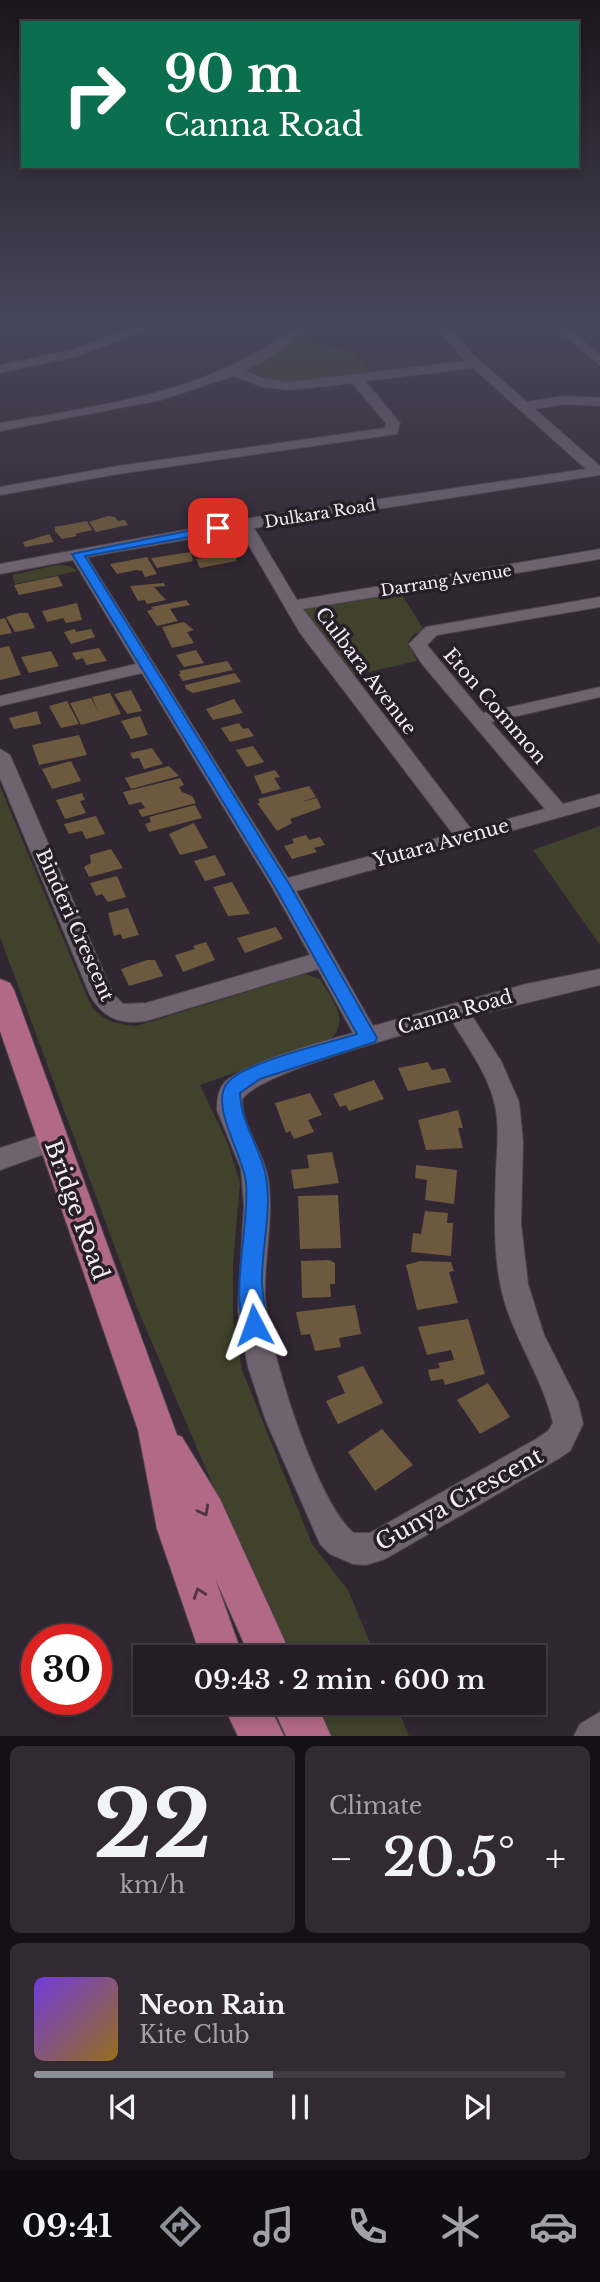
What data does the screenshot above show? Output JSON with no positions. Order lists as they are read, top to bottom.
{
  "streets": {
    "main road": ["Bridge Road"],
    "street": [
      "Dulkara Road",
      "Darrang Avenue",
      "Culbara Avenue",
      "Eton Common",
      "Yutara Avenue",
      "Binderi Crescent",
      "Canna Road",
      "Gunya Crescent"
    ]
  },
  "crossings": [
    ["Dulkara Road", "Culbara Avenue"],
    ["Darrang Avenue", "Culbara Avenue"],
    ["Culbara Avenue", "Yutara Avenue"],
    ["Eton Common", "Yutara Avenue"],
    ["Canna Road", "Gunya Crescent"]
  ],
  "page": {
    "turn": ["90 m", "Canna Road"],
    "limit": "30",
    "trip": "09:43 · 2 min · 600 m",
    "tile": [
      ["22", "km/h"],
      "Climate"
    ],
    "heat": ["−", "20.5°", "+"],
    "song": ["Neon Rain", "Kite Club"],
    "tabs": "09:41"
  }
}
